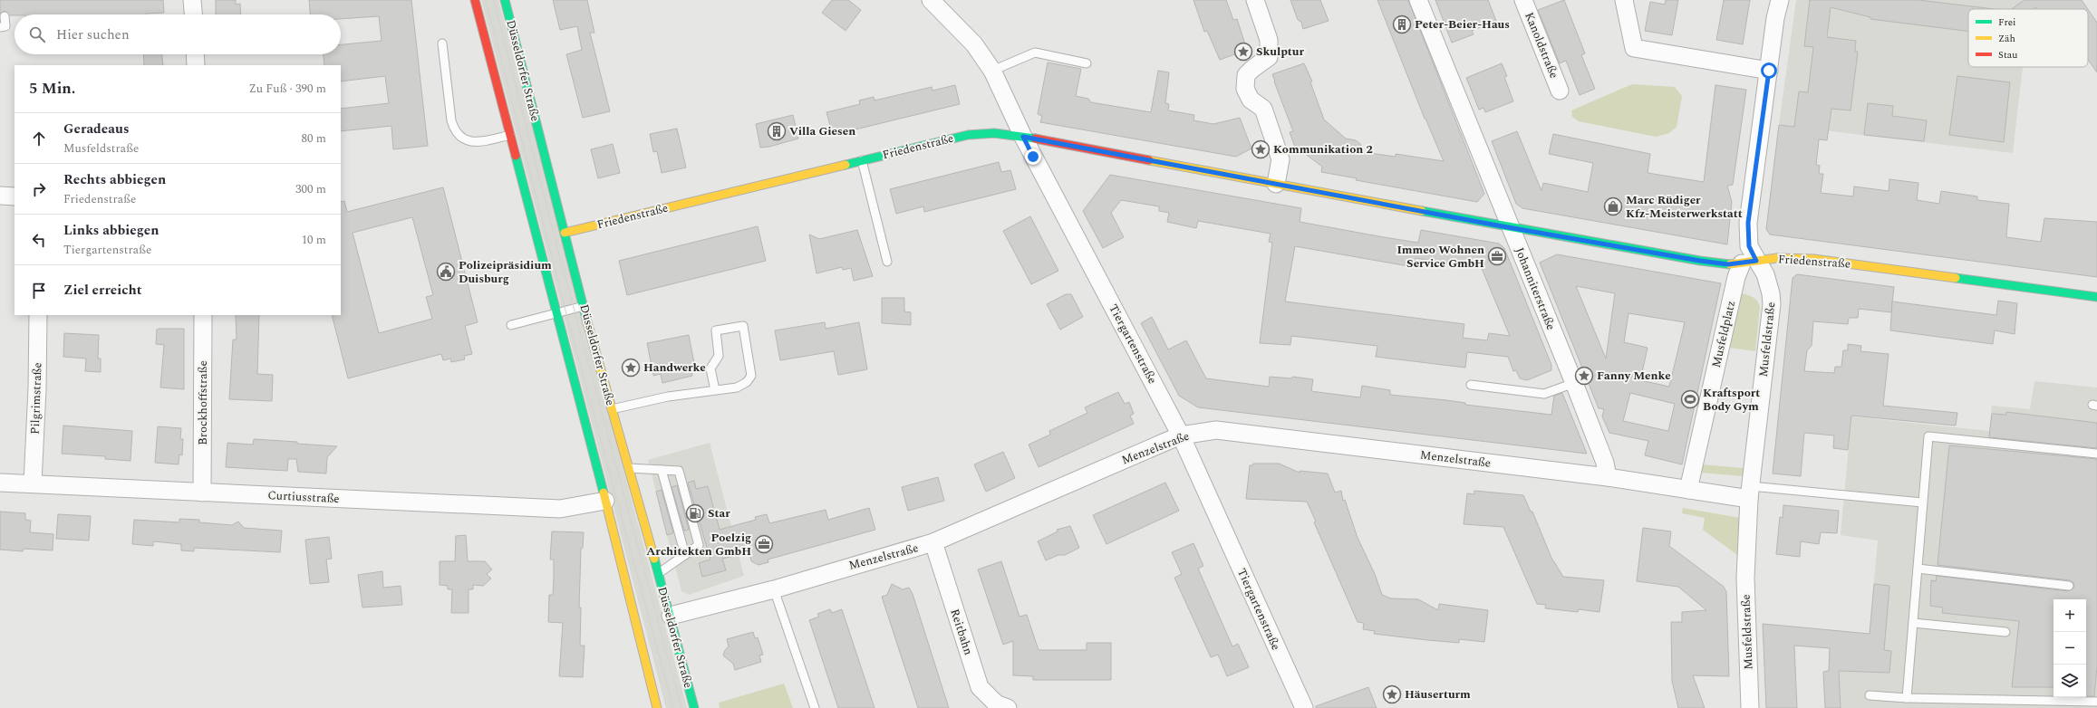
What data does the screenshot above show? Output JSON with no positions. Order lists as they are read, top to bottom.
{
  "streets": {
    "street": [
      "Kanoldstraße",
      "Düsseldorfer Straße",
      "Friedenstraße",
      "Johanniterstraße",
      "Musfeldplatz",
      "Musfeldstraße",
      "Tiergartenstraße",
      "Pilgrimstraße",
      "Brockhoffstraße",
      "Menzelstraße",
      "Curtiusstraße",
      "Reitbahn"
    ]
  },
  "crossings": [
    ["Düsseldorfer Straße", "Friedenstraße"],
    ["Düsseldorfer Straße", "Menzelstraße"],
    ["Friedenstraße", "Johanniterstraße"],
    ["Friedenstraße", "Musfeldplatz"],
    ["Friedenstraße", "Musfeldstraße"],
    ["Friedenstraße", "Tiergartenstraße"],
    ["Johanniterstraße", "Menzelstraße"],
    ["Musfeldplatz", "Musfeldstraße"],
    ["Musfeldplatz", "Menzelstraße"],
    ["Musfeldstraße", "Menzelstraße"],
    ["Tiergartenstraße", "Menzelstraße"],
    ["Pilgrimstraße", "Curtiusstraße"],
    ["Brockhoffstraße", "Curtiusstraße"],
    ["Menzelstraße", "Reitbahn"]
  ],
  "places": {
    "building": ["Peter-Beier-Haus", "Villa Giesen"],
    "place": [
      "Skulptur",
      "Kommunikation 2",
      "Handwerke",
      "Fanny Menke",
      "Häuserturm"
    ],
    "shop": ["Marc Rüdiger Kfz-Meisterwerkstatt"],
    "office": ["Immeo Wohnen Service GmbH", "Poelzig Architekten GmbH"],
    "public building": ["Polizeipräsidium Duisburg"],
    "sports": ["Kraftsport Body Gym"],
    "fuel station": ["Star"]
  },
  "legend": ["Frei", "Zäh", "Stau"],
  "page": {
    "search": "Hier suchen",
    "heading": ["5 Min.", "Zu Fuß · 390 m"],
    "list": [
      ["Geradeaus", "Musfeldstraße", "80 m"],
      ["Rechts abbiegen", "Friedenstraße", "300 m"],
      ["Links abbiegen", "Tiergartenstraße", "10 m"],
      "Ziel erreicht"
    ],
    "map_buttons": ["+", "−"]
  }
}
